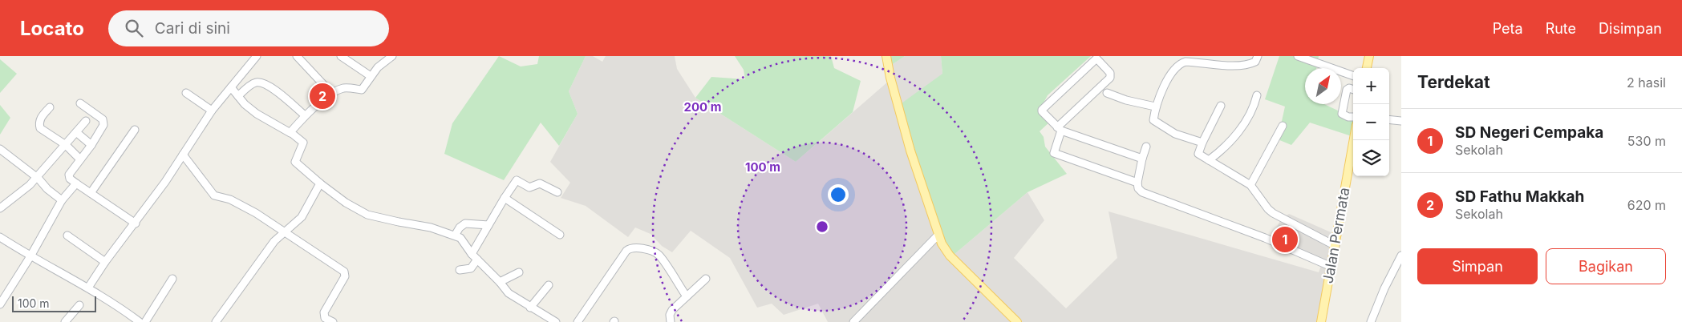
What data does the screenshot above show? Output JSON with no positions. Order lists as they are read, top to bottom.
{
  "streets": {
    "main road": ["Jalan Permata"]
  },
  "scale_bar": "100 m",
  "north": "top right",
  "page": {
    "header": "Locato",
    "search": "Cari di sini",
    "nav": ["Peta", "Rute", "Disimpan"],
    "heading": ["Terdekat", "2 hasil"],
    "map_buttons": ["+", "−"],
    "pins": ["2", "1"],
    "list": [
      {
        "mark": "1",
        "name": "SD Negeri Cempaka",
        "note": "Sekolah",
        "value": "530 m"
      },
      {
        "mark": "2",
        "name": "SD Fathu Makkah",
        "note": "Sekolah",
        "value": "620 m"
      }
    ],
    "buttons": ["Simpan", "Bagikan"],
    "scale": "100 m"
  },
  "rings": ["200 m", "100 m"]
}
